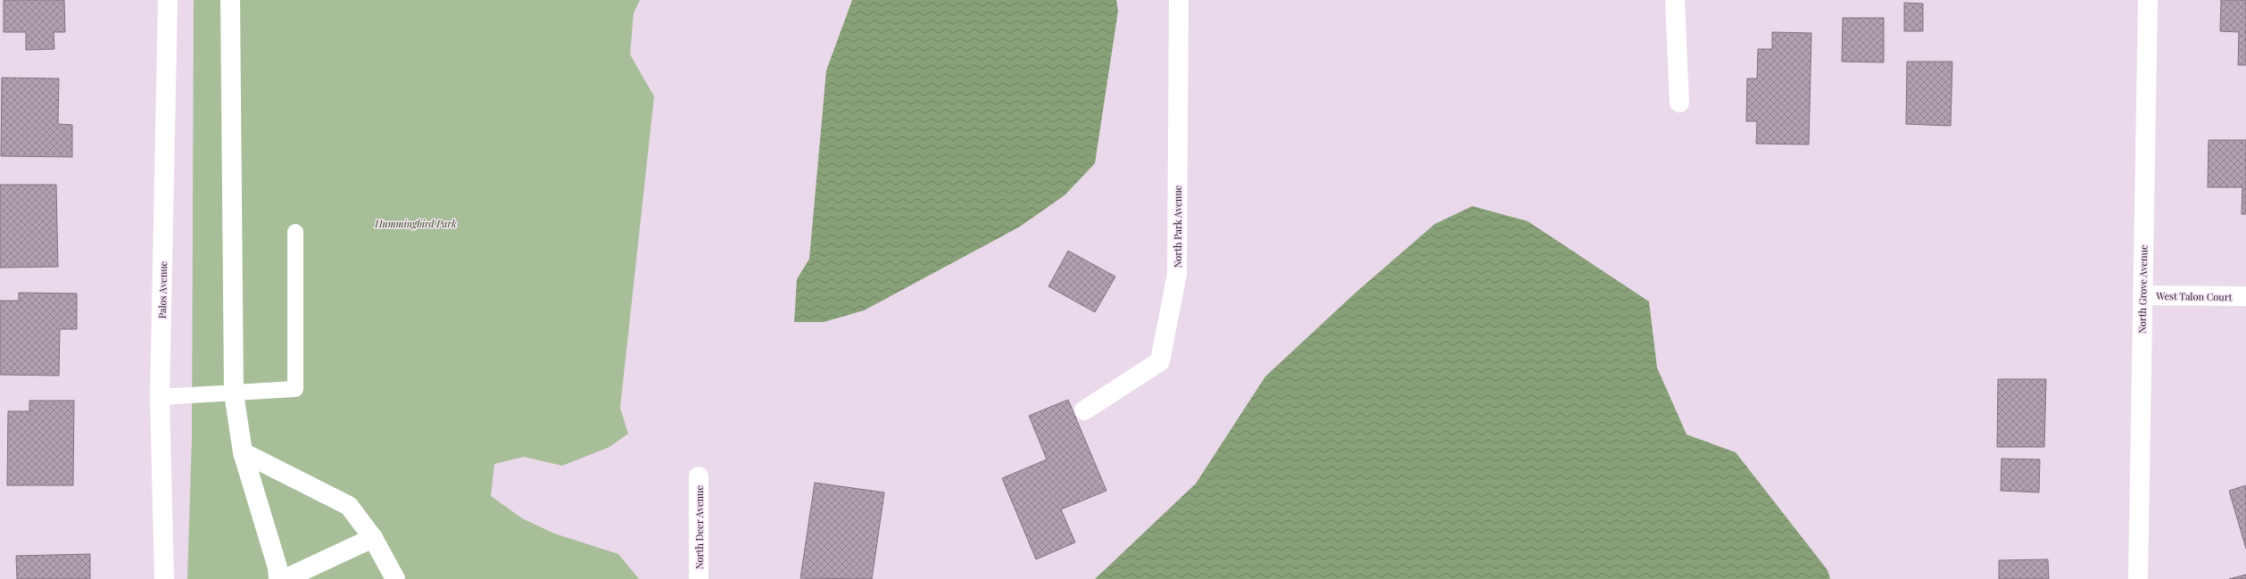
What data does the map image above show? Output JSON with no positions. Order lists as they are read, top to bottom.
{
  "streets": {
    "street": [
      "North Park Avenue",
      "North Grove Avenue",
      "Palos Avenue",
      "West Talon Court",
      "North Deer Avenue"
    ]
  },
  "crossings": [
    ["North Grove Avenue", "West Talon Court"]
  ],
  "parks": ["Hummingbird Park"]
}
